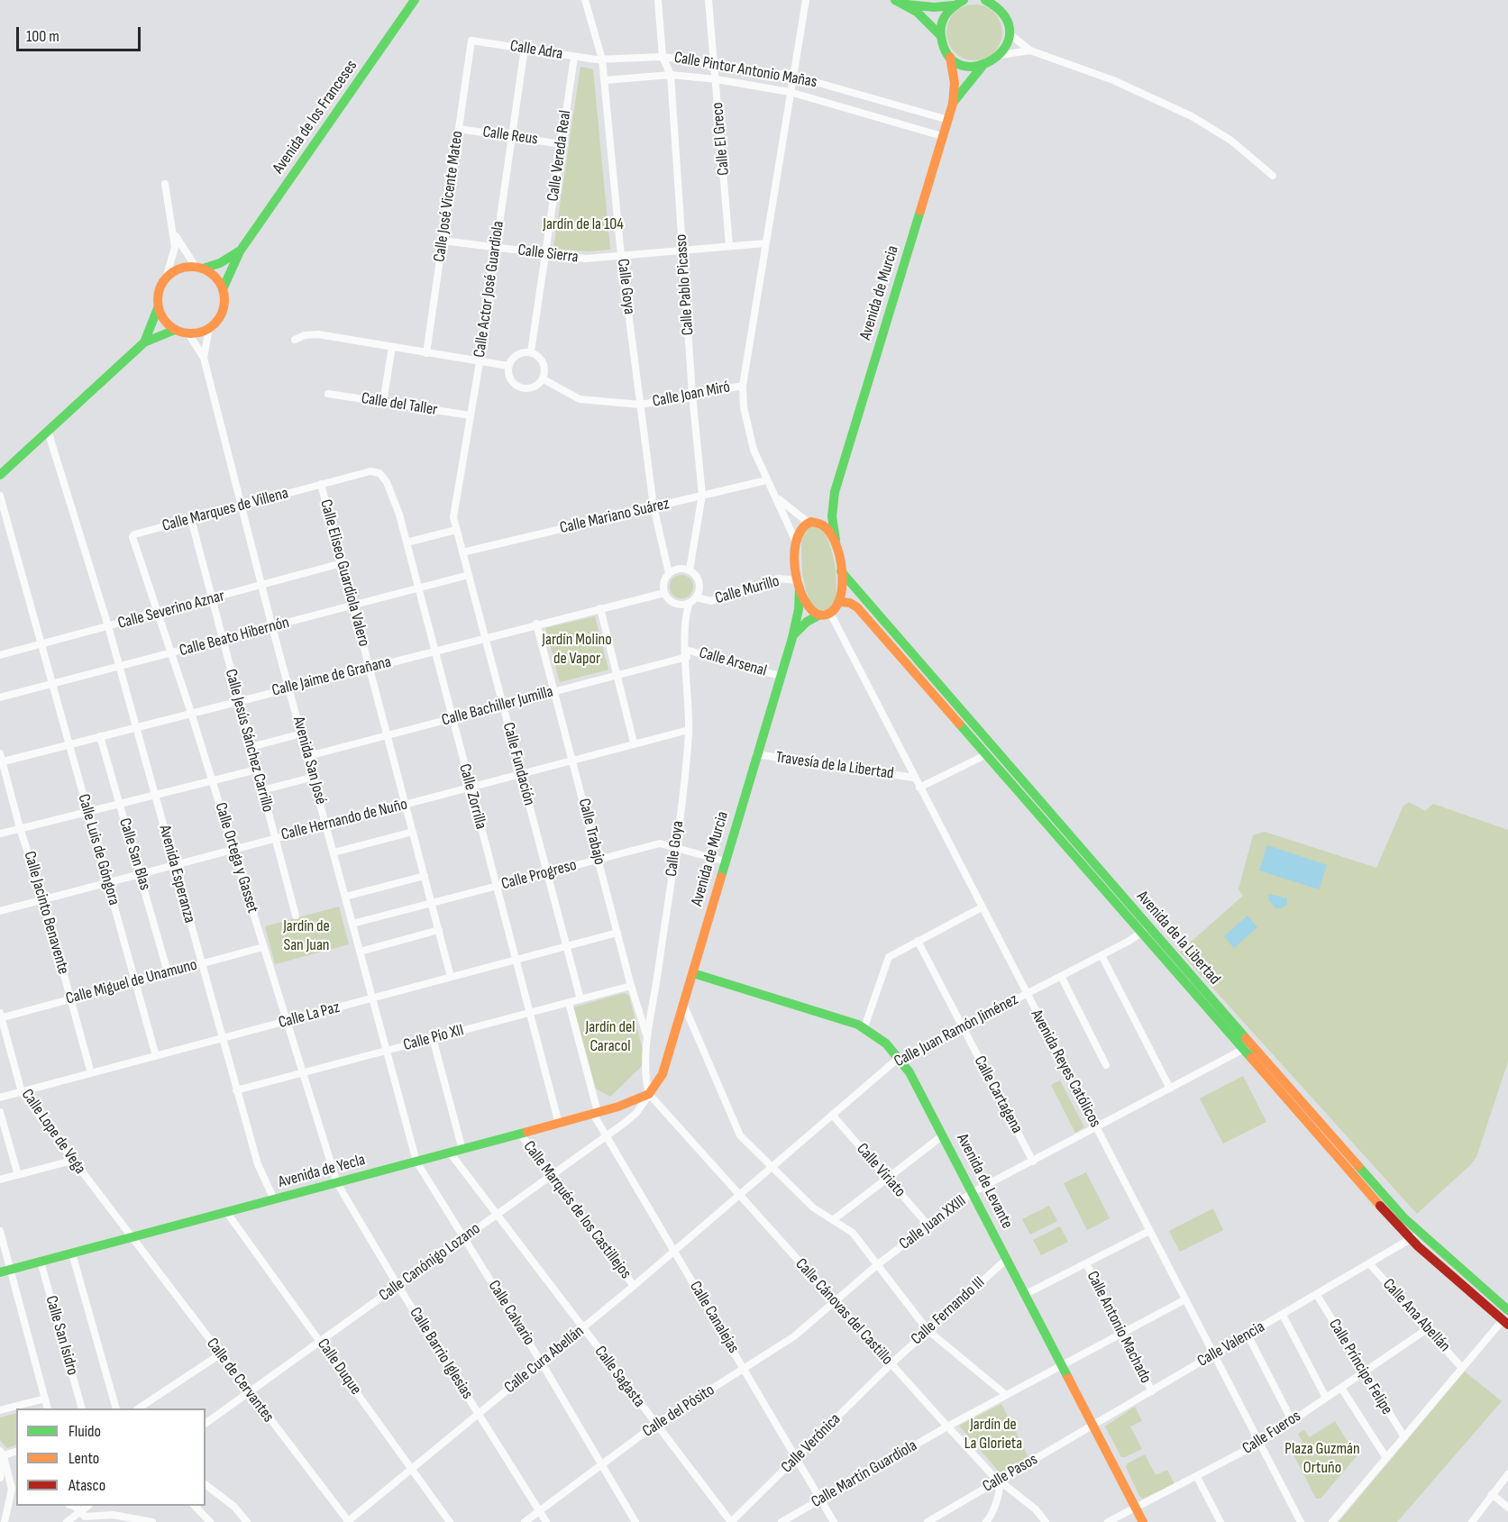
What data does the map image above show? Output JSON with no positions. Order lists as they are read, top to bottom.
{
  "streets": {
    "main road": [
      "Avenida de los Franceses",
      "Avenida de Murcia",
      "Avenida de la Libertad",
      "Avenida de Yecla",
      "Avenida de Levante"
    ],
    "street": [
      "Calle Adra",
      "Calle Pintor Antonio Mañas",
      "Calle Reus",
      "Calle El Greco",
      "Calle Vereda Real",
      "Calle José Vicente Mateo",
      "Calle Sierra",
      "Calle Pablo Picasso",
      "Calle Goya",
      "Calle Actor José Guardiola",
      "Calle Joan Miró",
      "Calle del Taller",
      "Calle Marques de Villena",
      "Calle Mariano Suárez",
      "Calle Eliseo Guardiola Valero",
      "Calle Murillo",
      "Calle Severino Aznar",
      "Calle Beato Hibernón",
      "Calle Arsenal",
      "Calle Jaime de Grañana",
      "Calle Bachiller Jumilla",
      "Calle Jesús Sánchez Carrillo",
      "Avenida San José",
      "Calle Fundación",
      "Travesía de la Libertad",
      "Calle Zorrilla",
      "Calle Hernando de Nuño",
      "Calle Trabajo",
      "Calle Luis de Góngora",
      "Calle San Blas",
      "Calle Ortega y Gasset",
      "Avenida Esperanza",
      "Calle Progreso",
      "Calle Jacinto Benavente",
      "Calle Miguel de Unamuno",
      "Calle La Paz",
      "Calle Juan Ramón Jiménez",
      "Calle Pío XII",
      "Avenida Reyes Católicos",
      "Calle Cartagena",
      "Calle Lope de Vega",
      "Calle Viriato",
      "Calle Marqués de los Castillejos",
      "Calle Juan XXIII",
      "Calle Canónigo Lozano",
      "Calle Fernando III",
      "Calle Cánovas del Castillo",
      "Calle Calvario",
      "Calle Ana Abellán",
      "Calle Canalejas",
      "Calle Antonio Machado",
      "Calle San Isidro",
      "Calle Valencia",
      "Calle Barrio Iglesias",
      "Calle Cura Abellán",
      "Calle Duque",
      "Calle Príncipe Felipe",
      "Calle Sagasta",
      "Calle de Cervantes",
      "Calle del Pósito",
      "Calle Fueros",
      "Calle Verónica",
      "Calle Pasos",
      "Calle Martín Guardiola"
    ]
  },
  "crossings": [
    ["Calle Adra", "Calle Pintor Antonio Mañas"],
    ["Calle Adra", "Calle Vereda Real"],
    ["Calle Adra", "Calle José Vicente Mateo"],
    ["Calle Adra", "Calle Goya"],
    ["Calle Adra", "Calle Actor José Guardiola"],
    ["Calle Pintor Antonio Mañas", "Calle El Greco"],
    ["Calle Pintor Antonio Mañas", "Calle Pablo Picasso"],
    ["Calle Pintor Antonio Mañas", "Calle Goya"],
    ["Calle Pintor Antonio Mañas", "Avenida de Murcia"],
    ["Avenida de los Franceses", "Avenida San José"],
    ["Calle Reus", "Calle Vereda Real"],
    ["Calle Reus", "Calle José Vicente Mateo"],
    ["Calle Reus", "Calle Actor José Guardiola"],
    ["Calle El Greco", "Calle Sierra"],
    ["Calle Vereda Real", "Calle Sierra"],
    ["Calle Vereda Real", "Calle Joan Miró"],
    ["Calle José Vicente Mateo", "Calle Sierra"],
    ["Calle Sierra", "Calle Pablo Picasso"],
    ["Calle Sierra", "Calle Goya"],
    ["Calle Sierra", "Calle Actor José Guardiola"],
    ["Calle Pablo Picasso", "Calle Goya"],
    ["Calle Pablo Picasso", "Calle Joan Miró"],
    ["Calle Pablo Picasso", "Calle Mariano Suárez"],
    ["Calle Pablo Picasso", "Calle Murillo"],
    ["Calle Pablo Picasso", "Calle Jaime de Grañana"],
    ["Calle Goya", "Avenida de Murcia"],
    ["Calle Goya", "Calle Joan Miró"],
    ["Calle Goya", "Calle Mariano Suárez"],
    ["Calle Goya", "Calle Murillo"],
    ["Calle Goya", "Calle Arsenal"],
    ["Calle Goya", "Calle Jaime de Grañana"],
    ["Calle Goya", "Calle Bachiller Jumilla"],
    ["Calle Goya", "Calle Hernando de Nuño"],
    ["Calle Goya", "Calle Trabajo"],
    ["Calle Goya", "Calle Progreso"],
    ["Calle Goya", "Avenida de Yecla"],
    ["Calle Goya", "Calle Canónigo Lozano"],
    ["Calle Goya", "Calle Cánovas del Castillo"],
    ["Calle Actor José Guardiola", "Calle del Taller"],
    ["Calle Actor José Guardiola", "Calle Fundación"],
    ["Avenida de Murcia", "Calle Murillo"],
    ["Avenida de Murcia", "Calle Arsenal"],
    ["Avenida de Murcia", "Travesía de la Libertad"],
    ["Avenida de Murcia", "Calle Progreso"],
    ["Avenida de Murcia", "Avenida de Yecla"],
    ["Avenida de Murcia", "Avenida de Levante"],
    ["Avenida de Murcia", "Calle Canónigo Lozano"],
    ["Avenida de Murcia", "Calle Cánovas del Castillo"],
    ["Calle Marques de Villena", "Calle Eliseo Guardiola Valero"],
    ["Calle Marques de Villena", "Calle Jesús Sánchez Carrillo"],
    ["Calle Marques de Villena", "Avenida San José"],
    ["Calle Marques de Villena", "Calle Zorrilla"],
    ["Calle Marques de Villena", "Calle Ortega y Gasset"],
    ["Calle Mariano Suárez", "Calle Fundación"],
    ["Calle Eliseo Guardiola Valero", "Calle Severino Aznar"],
    ["Calle Eliseo Guardiola Valero", "Calle Beato Hibernón"],
    ["Calle Eliseo Guardiola Valero", "Calle Jaime de Grañana"],
    ["Calle Eliseo Guardiola Valero", "Calle Bachiller Jumilla"],
    ["Calle Eliseo Guardiola Valero", "Calle Hernando de Nuño"],
    ["Calle Eliseo Guardiola Valero", "Calle Progreso"],
    ["Calle Eliseo Guardiola Valero", "Calle La Paz"],
    ["Calle Murillo", "Calle Jaime de Grañana"],
    ["Calle Severino Aznar", "Calle Jesús Sánchez Carrillo"],
    ["Calle Severino Aznar", "Avenida San José"],
    ["Calle Severino Aznar", "Calle Luis de Góngora"],
    ["Calle Severino Aznar", "Calle Ortega y Gasset"],
    ["Calle Severino Aznar", "Avenida Esperanza"],
    ["Calle Beato Hibernón", "Calle Jesús Sánchez Carrillo"],
    ["Calle Beato Hibernón", "Avenida San José"],
    ["Calle Beato Hibernón", "Calle Fundación"],
    ["Calle Beato Hibernón", "Calle Zorrilla"],
    ["Calle Beato Hibernón", "Calle Luis de Góngora"],
    ["Calle Beato Hibernón", "Calle Ortega y Gasset"],
    ["Calle Beato Hibernón", "Avenida Esperanza"],
    ["Calle Arsenal", "Calle Bachiller Jumilla"],
    ["Calle Jaime de Grañana", "Calle Jesús Sánchez Carrillo"],
    ["Calle Jaime de Grañana", "Avenida San José"],
    ["Calle Jaime de Grañana", "Calle Fundación"],
    ["Calle Jaime de Grañana", "Calle Zorrilla"],
    ["Calle Jaime de Grañana", "Calle Trabajo"],
    ["Calle Jaime de Grañana", "Calle Luis de Góngora"],
    ["Calle Jaime de Grañana", "Calle San Blas"],
    ["Calle Jaime de Grañana", "Calle Ortega y Gasset"],
    ["Calle Jaime de Grañana", "Avenida Esperanza"],
    ["Calle Jaime de Grañana", "Calle Jacinto Benavente"],
    ["Calle Bachiller Jumilla", "Avenida San José"],
    ["Calle Bachiller Jumilla", "Calle Fundación"],
    ["Calle Bachiller Jumilla", "Calle Zorrilla"],
    ["Calle Bachiller Jumilla", "Calle Trabajo"],
    ["Calle Jesús Sánchez Carrillo", "Calle Hernando de Nuño"],
    ["Avenida San José", "Calle Hernando de Nuño"],
    ["Avenida San José", "Calle Progreso"],
    ["Avenida San José", "Calle La Paz"],
    ["Avenida San José", "Calle Pío XII"],
    ["Avenida San José", "Avenida de Yecla"],
    ["Avenida San José", "Calle Calvario"],
    ["Calle Fundación", "Calle Hernando de Nuño"],
    ["Calle Fundación", "Calle Progreso"],
    ["Calle Fundación", "Calle La Paz"],
    ["Calle Fundación", "Calle Pío XII"],
    ["Travesía de la Libertad", "Avenida Reyes Católicos"],
    ["Calle Zorrilla", "Calle Hernando de Nuño"],
    ["Calle Zorrilla", "Calle Progreso"],
    ["Calle Zorrilla", "Calle La Paz"],
    ["Calle Zorrilla", "Calle Pío XII"],
    ["Calle Zorrilla", "Avenida de Yecla"],
    ["Calle Hernando de Nuño", "Calle Trabajo"],
    ["Calle Hernando de Nuño", "Calle Luis de Góngora"],
    ["Calle Hernando de Nuño", "Calle San Blas"],
    ["Calle Hernando de Nuño", "Calle Ortega y Gasset"],
    ["Calle Hernando de Nuño", "Avenida Esperanza"],
    ["Calle Hernando de Nuño", "Calle Jacinto Benavente"],
    ["Calle Trabajo", "Calle Progreso"],
    ["Calle Trabajo", "Calle La Paz"],
    ["Calle Trabajo", "Calle Pío XII"],
    ["Calle Luis de Góngora", "Calle Miguel de Unamuno"],
    ["Calle Luis de Góngora", "Calle La Paz"],
    ["Calle San Blas", "Calle Miguel de Unamuno"],
    ["Calle Ortega y Gasset", "Calle Miguel de Unamuno"],
    ["Calle Ortega y Gasset", "Calle La Paz"],
    ["Calle Ortega y Gasset", "Calle Pío XII"],
    ["Calle Ortega y Gasset", "Avenida de Yecla"],
    ["Calle Ortega y Gasset", "Calle Barrio Iglesias"],
    ["Avenida Esperanza", "Calle Miguel de Unamuno"],
    ["Avenida Esperanza", "Calle La Paz"],
    ["Avenida Esperanza", "Calle Pío XII"],
    ["Avenida Esperanza", "Avenida de Yecla"],
    ["Calle Jacinto Benavente", "Calle Miguel de Unamuno"],
    ["Calle Jacinto Benavente", "Calle La Paz"],
    ["Avenida de la Libertad", "Calle Juan Ramón Jiménez"],
    ["Calle Miguel de Unamuno", "Calle Lope de Vega"],
    ["Calle La Paz", "Calle Lope de Vega"],
    ["Calle Juan Ramón Jiménez", "Avenida Reyes Católicos"],
    ["Calle Juan Ramón Jiménez", "Calle Cartagena"],
    ["Calle Juan Ramón Jiménez", "Calle Viriato"],
    ["Calle Juan Ramón Jiménez", "Avenida de Levante"],
    ["Calle Juan Ramón Jiménez", "Calle Cánovas del Castillo"],
    ["Calle Juan Ramón Jiménez", "Calle Cura Abellán"],
    ["Calle Pío XII", "Calle Canalejas"],
    ["Avenida Reyes Católicos", "Calle Juan XXIII"],
    ["Avenida Reyes Católicos", "Calle Valencia"],
    ["Avenida Reyes Católicos", "Calle Fueros"],
    ["Avenida Reyes Católicos", "Calle Martín Guardiola"],
    ["Calle Cartagena", "Calle Juan XXIII"],
    ["Calle Lope de Vega", "Avenida de Yecla"],
    ["Calle Lope de Vega", "Calle de Cervantes"],
    ["Calle Viriato", "Calle Juan XXIII"],
    ["Avenida de Yecla", "Calle Marqués de los Castillejos"],
    ["Avenida de Yecla", "Calle Canónigo Lozano"],
    ["Avenida de Yecla", "Calle Cánovas del Castillo"],
    ["Avenida de Yecla", "Calle Calvario"],
    ["Avenida de Yecla", "Calle Canalejas"],
    ["Avenida de Yecla", "Calle San Isidro"],
    ["Avenida de Yecla", "Calle Barrio Iglesias"],
    ["Avenida de Yecla", "Calle Duque"],
    ["Avenida de Yecla", "Calle Sagasta"],
    ["Avenida de Yecla", "Calle de Cervantes"],
    ["Avenida de Levante", "Calle Juan XXIII"],
    ["Avenida de Levante", "Calle Fernando III"],
    ["Avenida de Levante", "Calle Valencia"],
    ["Avenida de Levante", "Calle Fueros"],
    ["Avenida de Levante", "Calle Pasos"],
    ["Avenida de Levante", "Calle Martín Guardiola"],
    ["Calle Marqués de los Castillejos", "Calle Canónigo Lozano"],
    ["Calle Marqués de los Castillejos", "Calle Cura Abellán"],
    ["Calle Juan XXIII", "Calle Cánovas del Castillo"],
    ["Calle Juan XXIII", "Calle del Pósito"],
    ["Calle Canónigo Lozano", "Calle Cánovas del Castillo"],
    ["Calle Canónigo Lozano", "Calle Calvario"],
    ["Calle Canónigo Lozano", "Calle Canalejas"],
    ["Calle Canónigo Lozano", "Calle Barrio Iglesias"],
    ["Calle Canónigo Lozano", "Calle Duque"],
    ["Calle Canónigo Lozano", "Calle Sagasta"],
    ["Calle Canónigo Lozano", "Calle de Cervantes"],
    ["Calle Fernando III", "Calle Cánovas del Castillo"],
    ["Calle Fernando III", "Calle Verónica"],
    ["Calle Cánovas del Castillo", "Calle Cura Abellán"],
    ["Calle Cánovas del Castillo", "Calle del Pósito"],
    ["Calle Cánovas del Castillo", "Calle Verónica"],
    ["Calle Cánovas del Castillo", "Calle Pasos"],
    ["Calle Cánovas del Castillo", "Calle Martín Guardiola"],
    ["Calle Calvario", "Calle Cura Abellán"],
    ["Calle Calvario", "Calle del Pósito"],
    ["Calle Ana Abellán", "Calle Valencia"],
    ["Calle Ana Abellán", "Calle Fueros"],
    ["Calle Canalejas", "Calle Cura Abellán"],
    ["Calle Canalejas", "Calle del Pósito"],
    ["Calle Canalejas", "Calle Verónica"],
    ["Calle Canalejas", "Calle Martín Guardiola"],
    ["Calle Antonio Machado", "Calle Valencia"],
    ["Calle Antonio Machado", "Calle Martín Guardiola"],
    ["Calle Valencia", "Calle Príncipe Felipe"],
    ["Calle Valencia", "Calle Pasos"],
    ["Calle Barrio Iglesias", "Calle Cura Abellán"],
    ["Calle Barrio Iglesias", "Calle del Pósito"],
    ["Calle Cura Abellán", "Calle Duque"],
    ["Calle Cura Abellán", "Calle Sagasta"],
    ["Calle Cura Abellán", "Calle de Cervantes"],
    ["Calle Príncipe Felipe", "Calle Fueros"],
    ["Calle Sagasta", "Calle del Pósito"],
    ["Calle Sagasta", "Calle Verónica"]
  ],
  "parks": [
    "Jardín de la 104",
    "Jardín Molino de Vapor",
    "Jardín de San Juan",
    "Jardín del Caracol",
    "Jardín de La Glorieta",
    "Plaza Guzmán Ortuño"
  ],
  "legend": ["Fluido", "Lento", "Atasco"],
  "scale_bar": "100 m"
}
